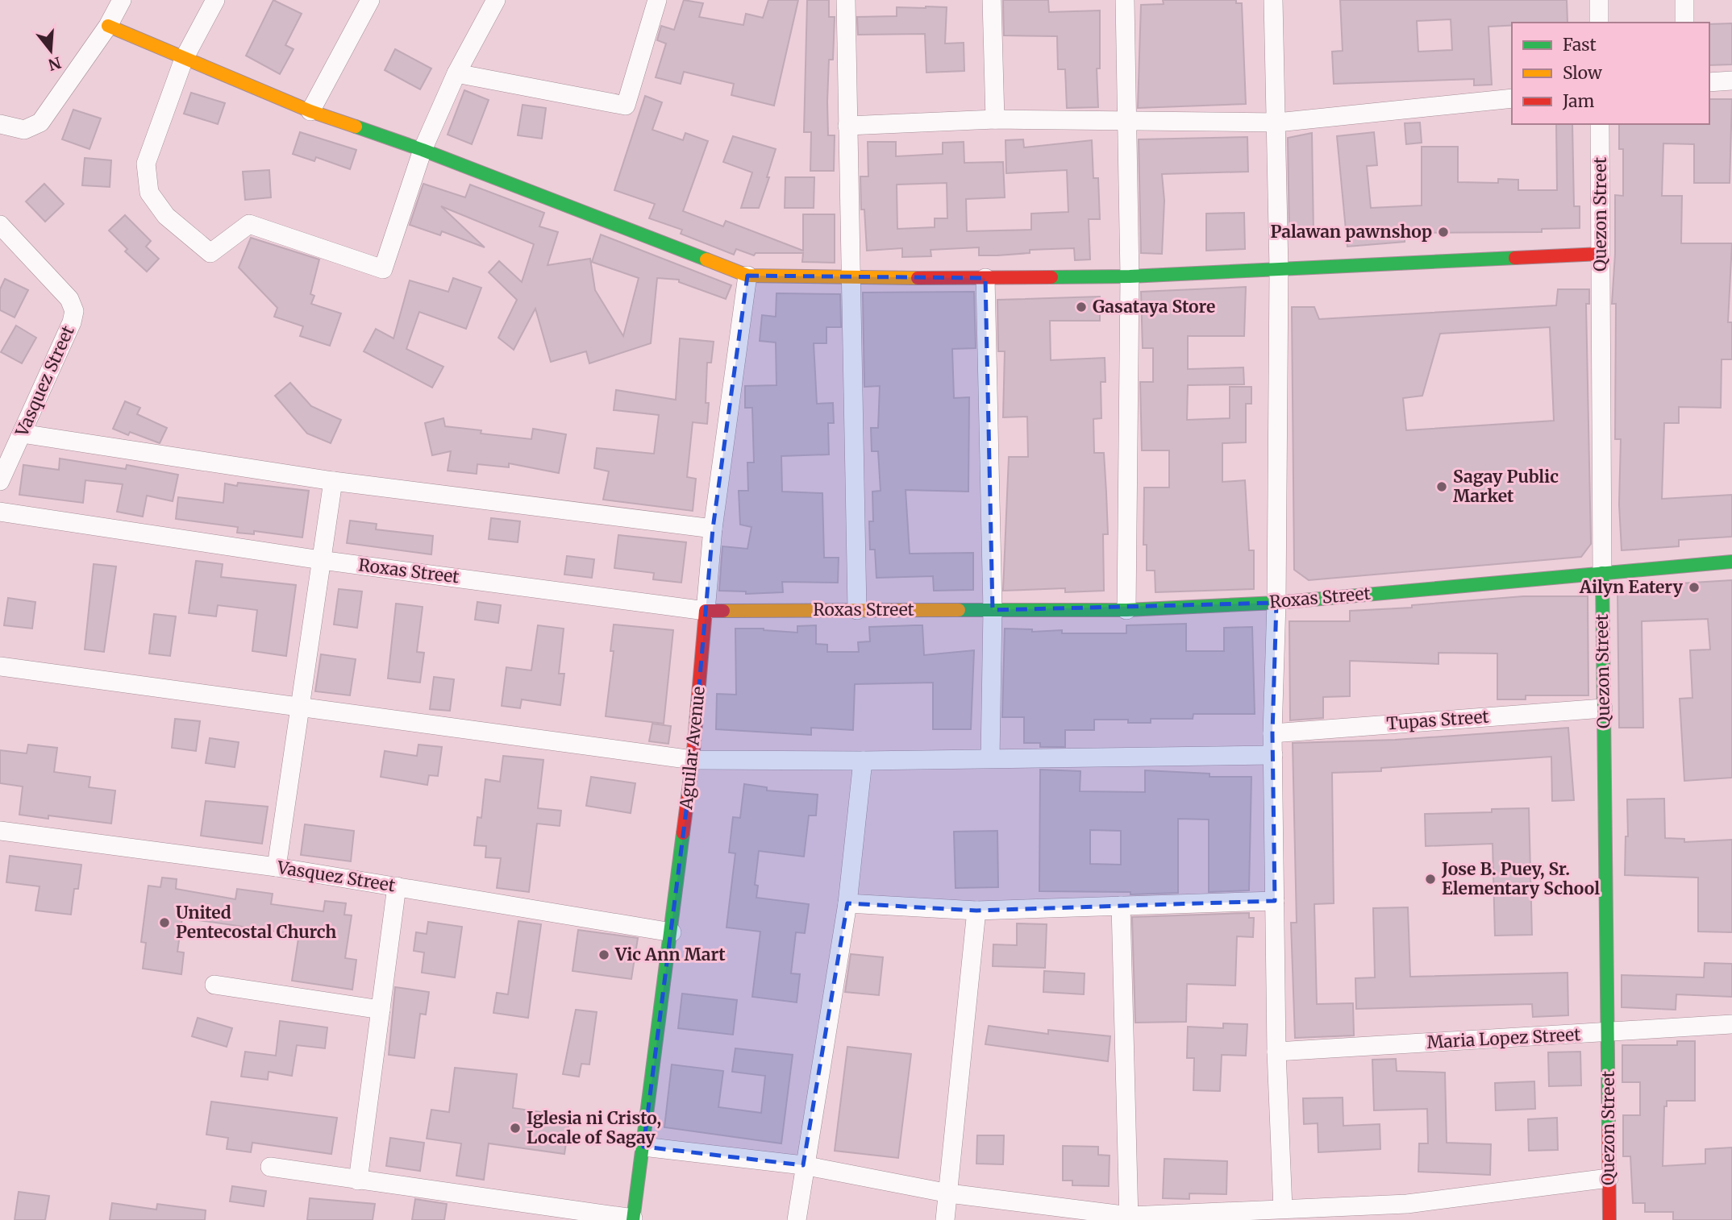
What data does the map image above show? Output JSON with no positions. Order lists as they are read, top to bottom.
{
  "streets": {
    "street": [
      "Quezon Street",
      "Vasquez Street",
      "Roxas Street",
      "Tupas Street",
      "Aguilar Avenue",
      "Maria Lopez Street"
    ]
  },
  "crossings": [
    ["Quezon Street", "Roxas Street"],
    ["Quezon Street", "Tupas Street"],
    ["Quezon Street", "Maria Lopez Street"],
    ["Vasquez Street", "Aguilar Avenue"],
    ["Roxas Street", "Aguilar Avenue"]
  ],
  "places": [
    "Palawan pawnshop",
    "Gasataya Store",
    "Sagay Public Market",
    "Ailyn Eatery",
    "Jose B. Puey, Sr. Elementary School",
    "United Pentecostal Church",
    "Vic Ann Mart",
    "Iglesia ni Cristo, Locale of Sagay"
  ],
  "legend": ["Fast", "Slow", "Jam"],
  "north": "bottom"
}
